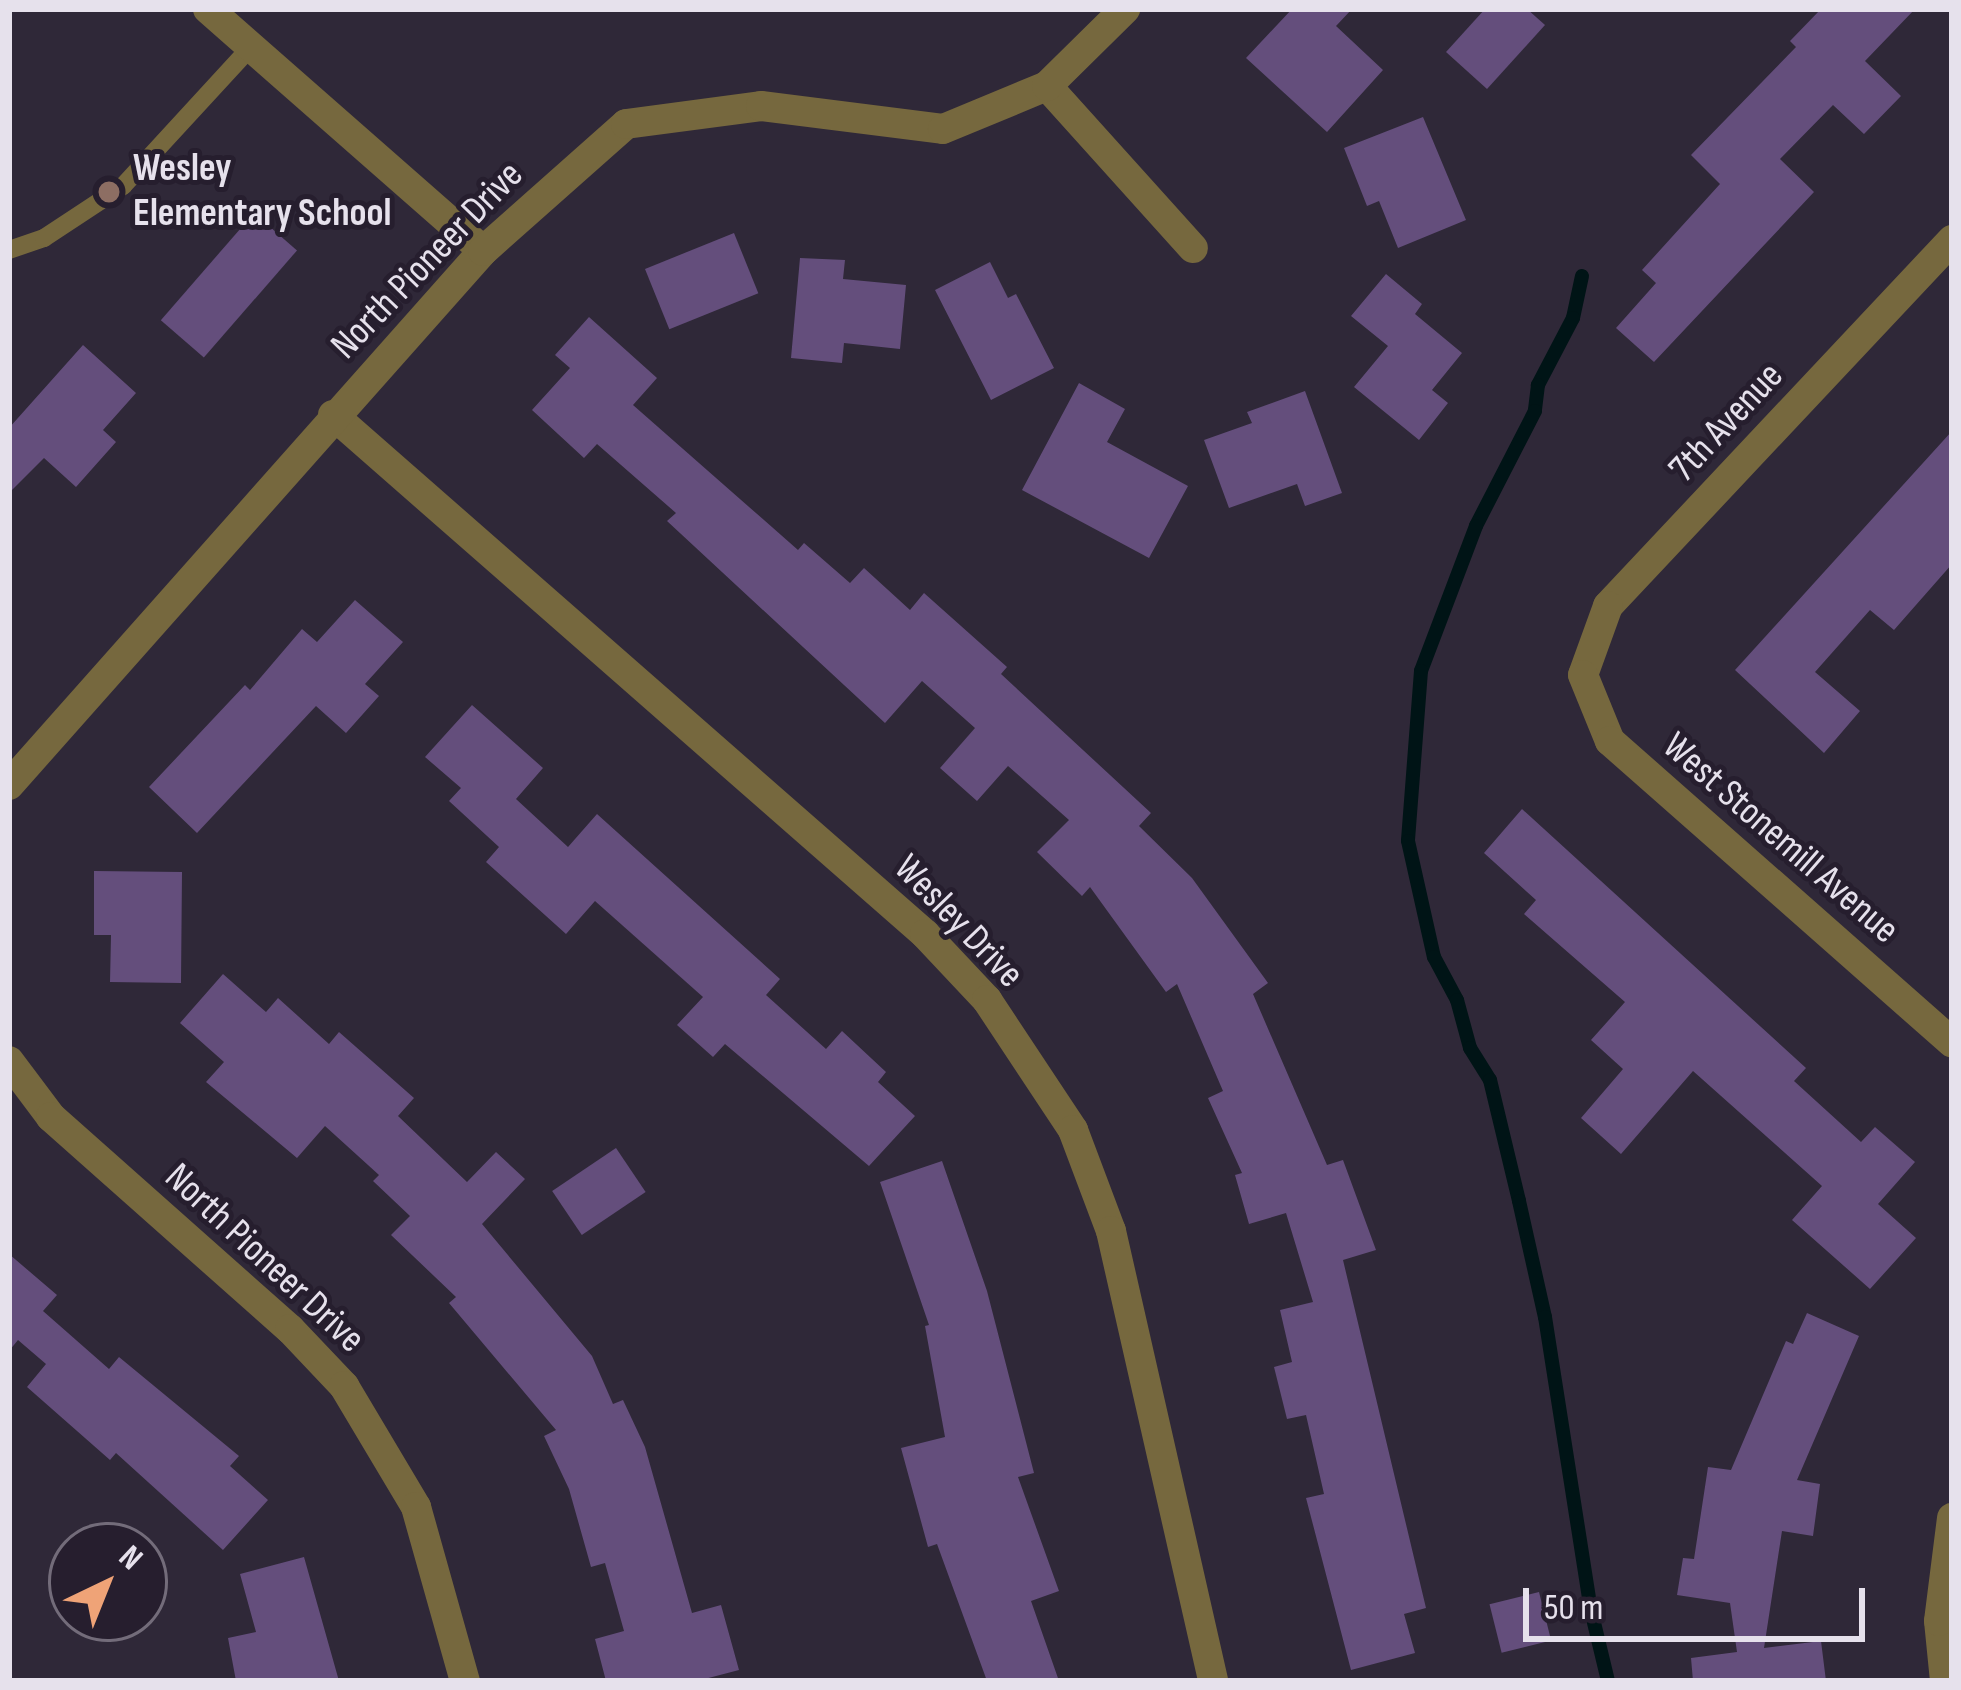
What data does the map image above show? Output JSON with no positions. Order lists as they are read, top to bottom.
{
  "streets": {
    "street": [
      "North Pioneer Drive",
      "7th Avenue",
      "West Stonemill Avenue",
      "Wesley Drive"
    ]
  },
  "crossings": [
    ["North Pioneer Drive", "Wesley Drive"],
    ["7th Avenue", "West Stonemill Avenue"]
  ],
  "places": ["Wesley Elementary School"],
  "scale_bar": "50 m",
  "north": "top right"
}
